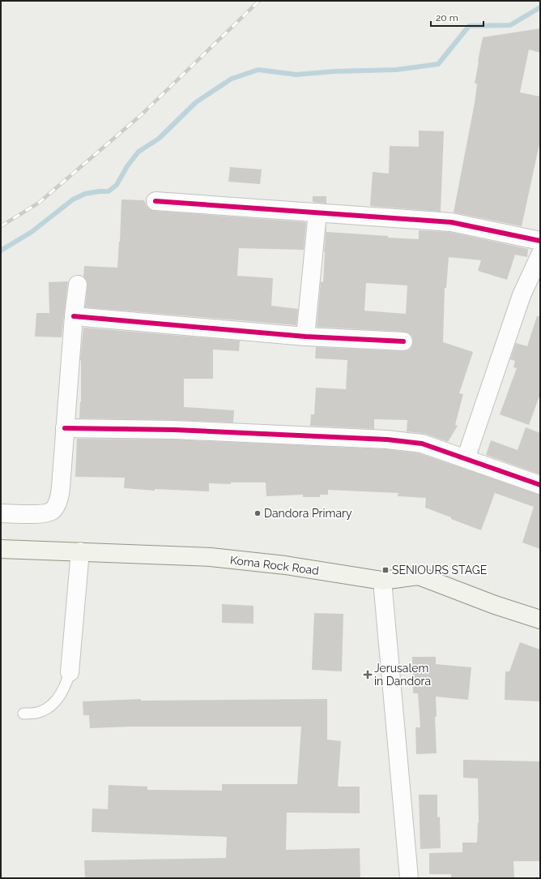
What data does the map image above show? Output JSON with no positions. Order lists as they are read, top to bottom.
{
  "streets": {
    "main road": ["Koma Rock Road"]
  },
  "places": {
    "other": ["Dandora Primary"],
    "transit": ["SENIOURS STAGE"],
    "health": ["Jerusalem in Dandora"]
  },
  "scale_bar": "20 m"
}
